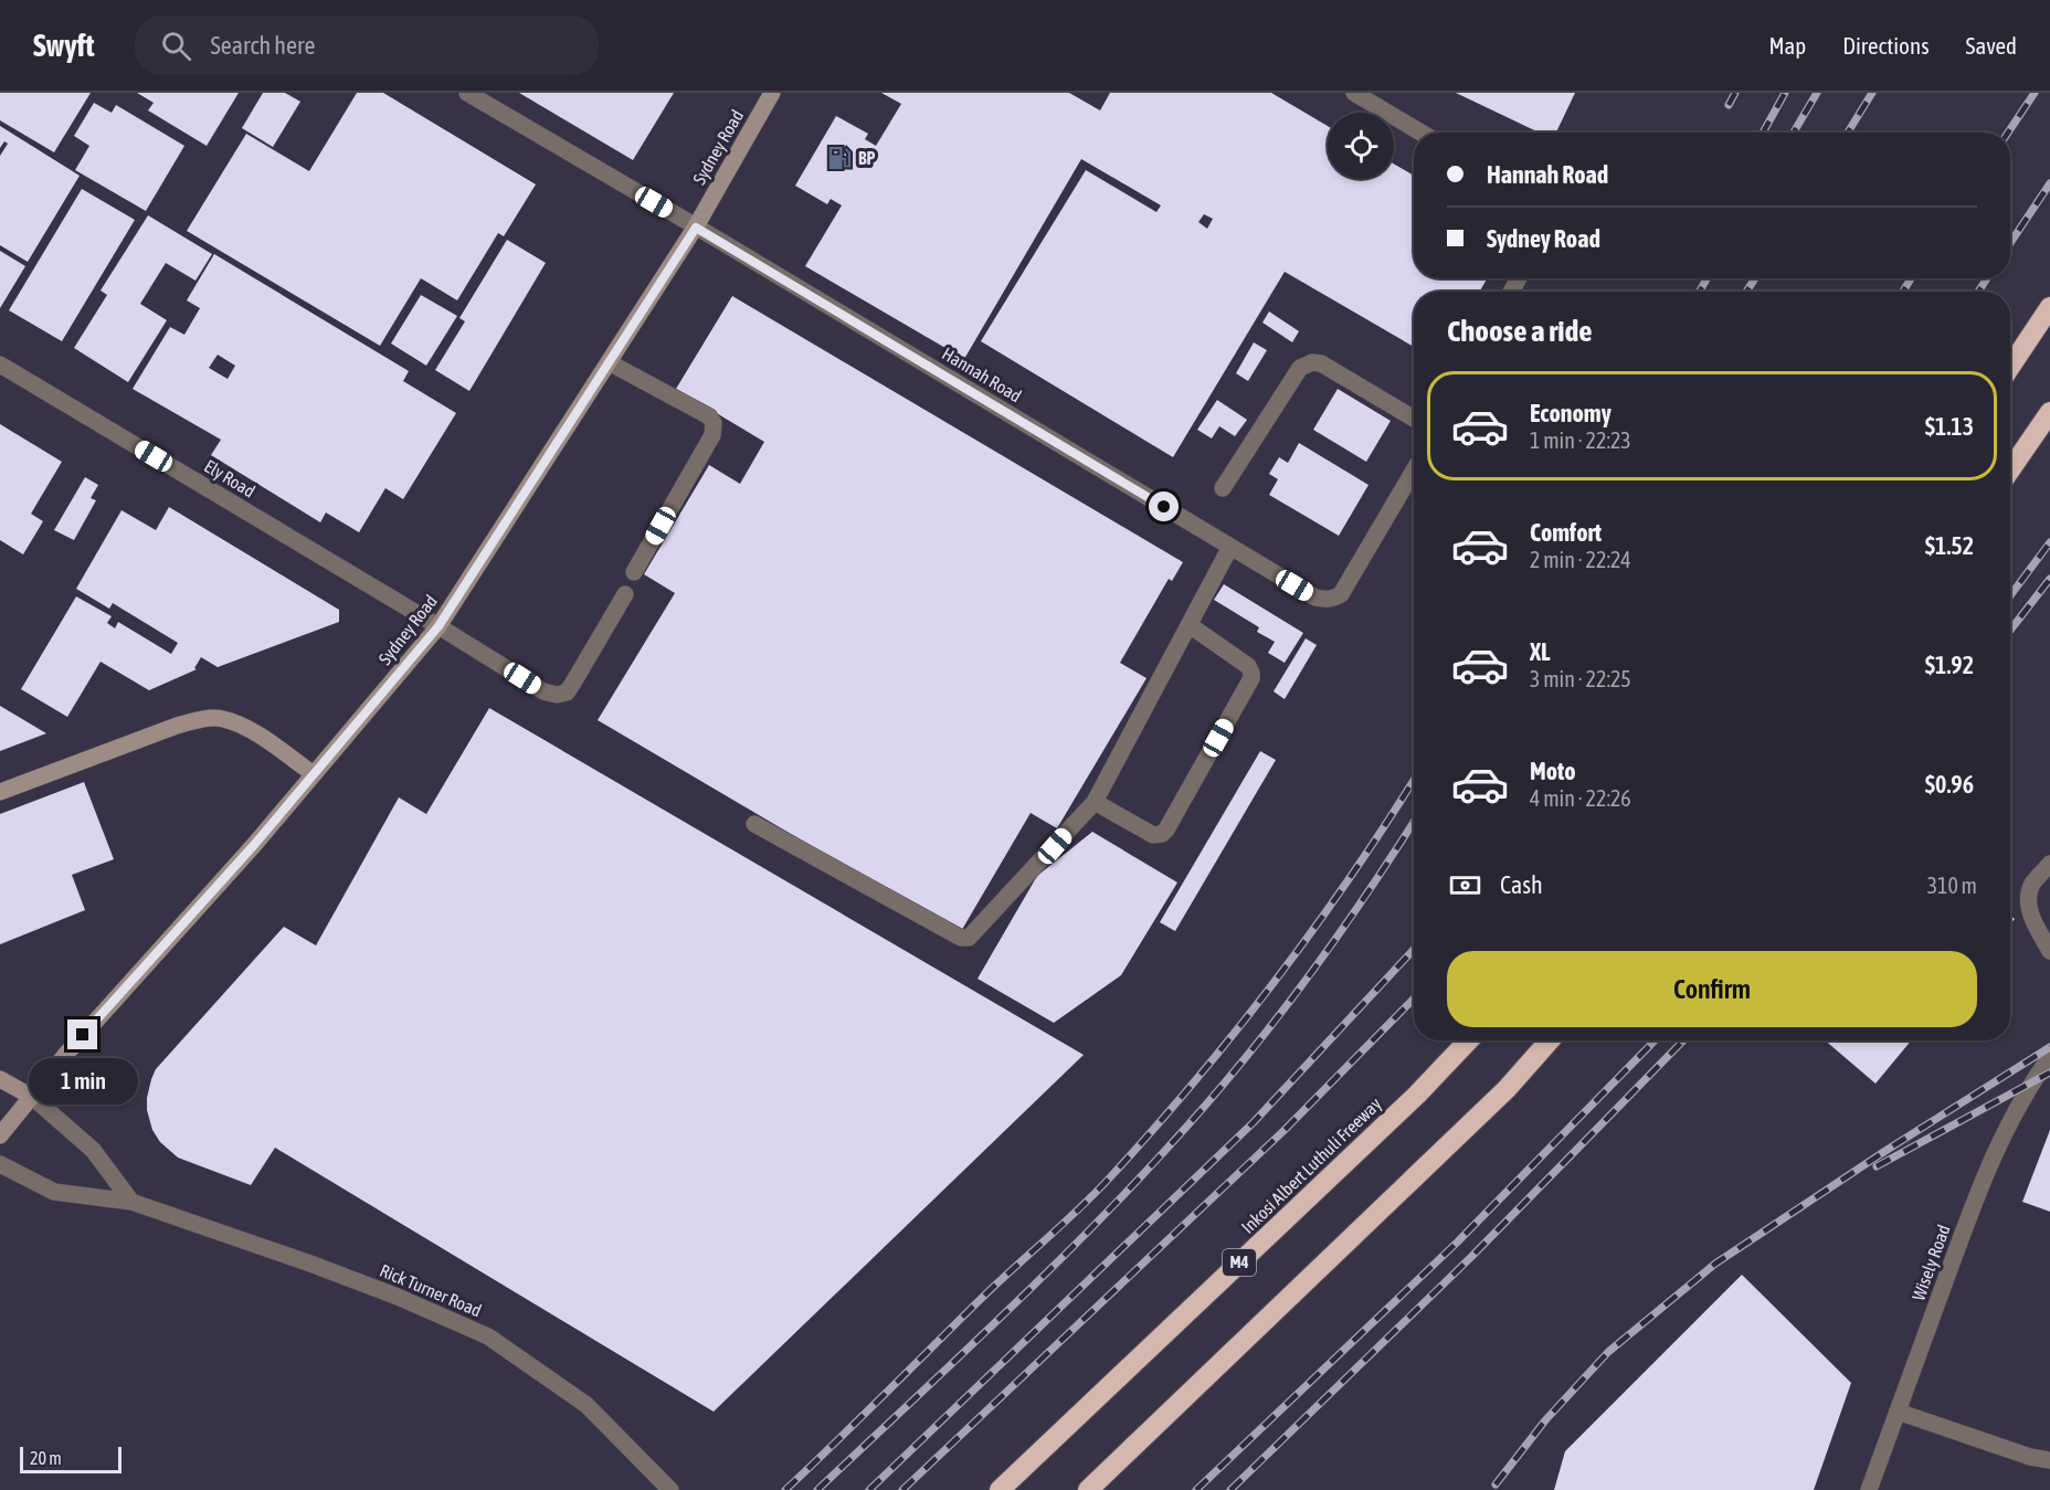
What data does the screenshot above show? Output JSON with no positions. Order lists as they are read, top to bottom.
{
  "streets": {
    "highway": ["Inkosi Albert Luthuli Freeway", "M4"],
    "main road": ["Sydney Road"],
    "street": [
      "Hannah Road",
      "Ely Road",
      "Wisely Road",
      "Rick Turner Road"
    ]
  },
  "crossings": [
    ["Sydney Road", "Hannah Road"],
    ["Sydney Road", "Ely Road"]
  ],
  "places": {
    "fuel station": ["BP"]
  },
  "scale_bar": "20 m",
  "page": {
    "header": "Swyft",
    "search": "Search here",
    "nav": ["Map", "Directions", "Saved"],
    "banner": ["Hannah Road", "Sydney Road"],
    "heading": "Choose a ride",
    "list": [
      {
        "name": "Economy",
        "note": "1 min · 22:23",
        "value": "$1.13"
      },
      {
        "name": "Comfort",
        "note": "2 min · 22:24",
        "value": "$1.52"
      },
      {
        "name": "XL",
        "note": "3 min · 22:25",
        "value": "$1.92"
      },
      {
        "name": "Moto",
        "note": "4 min · 22:26",
        "value": "$0.96"
      }
    ],
    "pay": ["Cash", "310 m"],
    "buttons": "Confirm",
    "bubble": "1 min",
    "scale": "20 m"
  }
}
